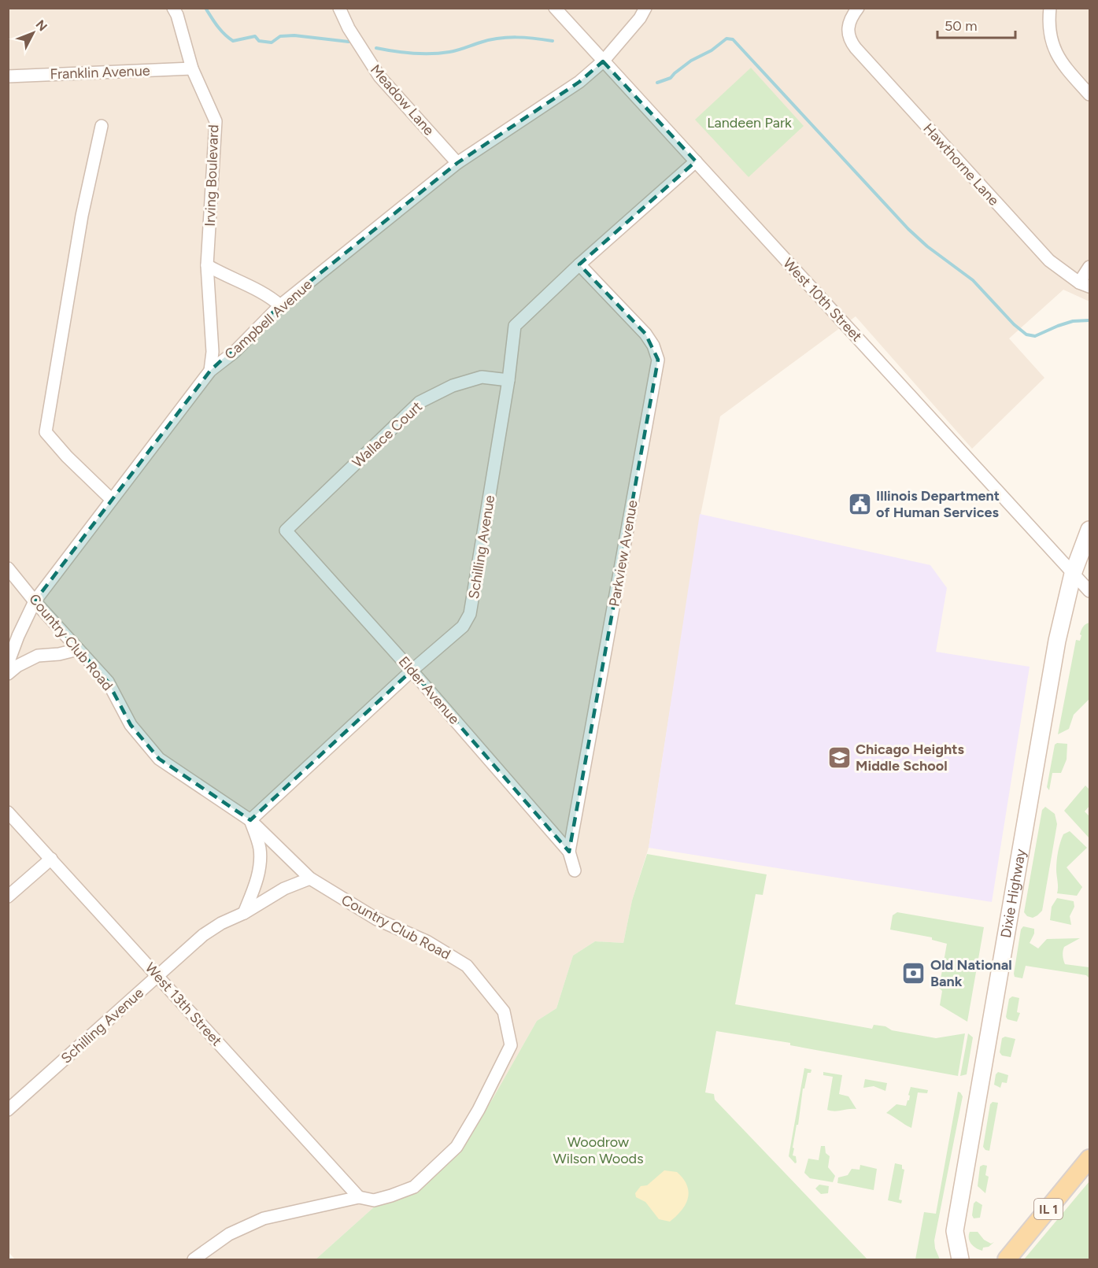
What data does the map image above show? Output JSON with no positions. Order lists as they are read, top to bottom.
{
  "streets": {
    "main road": ["Dixie Highway", "IL 1"],
    "street": [
      "Franklin Avenue",
      "Meadow Lane",
      "Hawthorne Lane",
      "Irving Boulevard",
      "West 10th Street",
      "Campbell Avenue",
      "Wallace Court",
      "Schilling Avenue",
      "Parkview Avenue",
      "Country Club Road",
      "Elder Avenue",
      "West 13th Street"
    ]
  },
  "crossings": [
    ["Franklin Avenue", "Irving Boulevard"],
    ["Meadow Lane", "Campbell Avenue"],
    ["Irving Boulevard", "Campbell Avenue"],
    ["West 10th Street", "Campbell Avenue"],
    ["West 10th Street", "Schilling Avenue"],
    ["West 10th Street", "Dixie Highway"],
    ["Campbell Avenue", "Country Club Road"],
    ["Wallace Court", "Schilling Avenue"],
    ["Wallace Court", "Elder Avenue"],
    ["Schilling Avenue", "Parkview Avenue"],
    ["Schilling Avenue", "Country Club Road"],
    ["Schilling Avenue", "Elder Avenue"],
    ["Schilling Avenue", "West 13th Street"],
    ["Parkview Avenue", "Elder Avenue"],
    ["Country Club Road", "West 13th Street"]
  ],
  "parks": ["Landeen Park", "Woodrow Wilson Woods"],
  "places": {
    "public building": ["Illinois Department of Human Services"],
    "school or university": ["Chicago Heights Middle School"],
    "bank": ["Old National Bank"]
  },
  "scale_bar": "50 m",
  "north": "top right"
}
